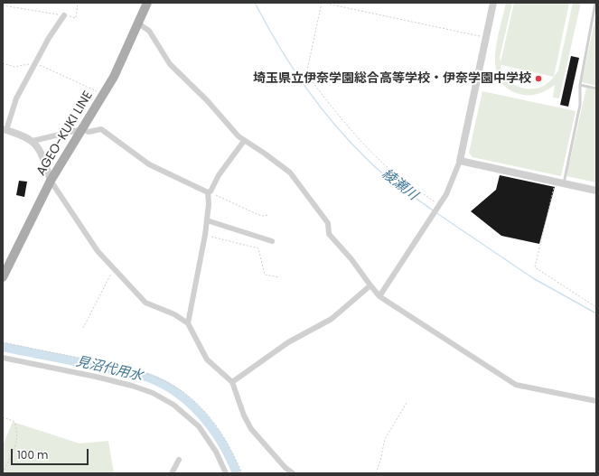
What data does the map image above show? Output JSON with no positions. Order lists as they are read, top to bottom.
{
  "streets": {
    "main road": ["AGEO-KUKI LINE"]
  },
  "water": ["綾瀬川", "見沼代用水"],
  "places": ["埼玉県立伊奈学園総合高等学校・伊奈学園中学校"],
  "scale_bar": "100 m"
}
